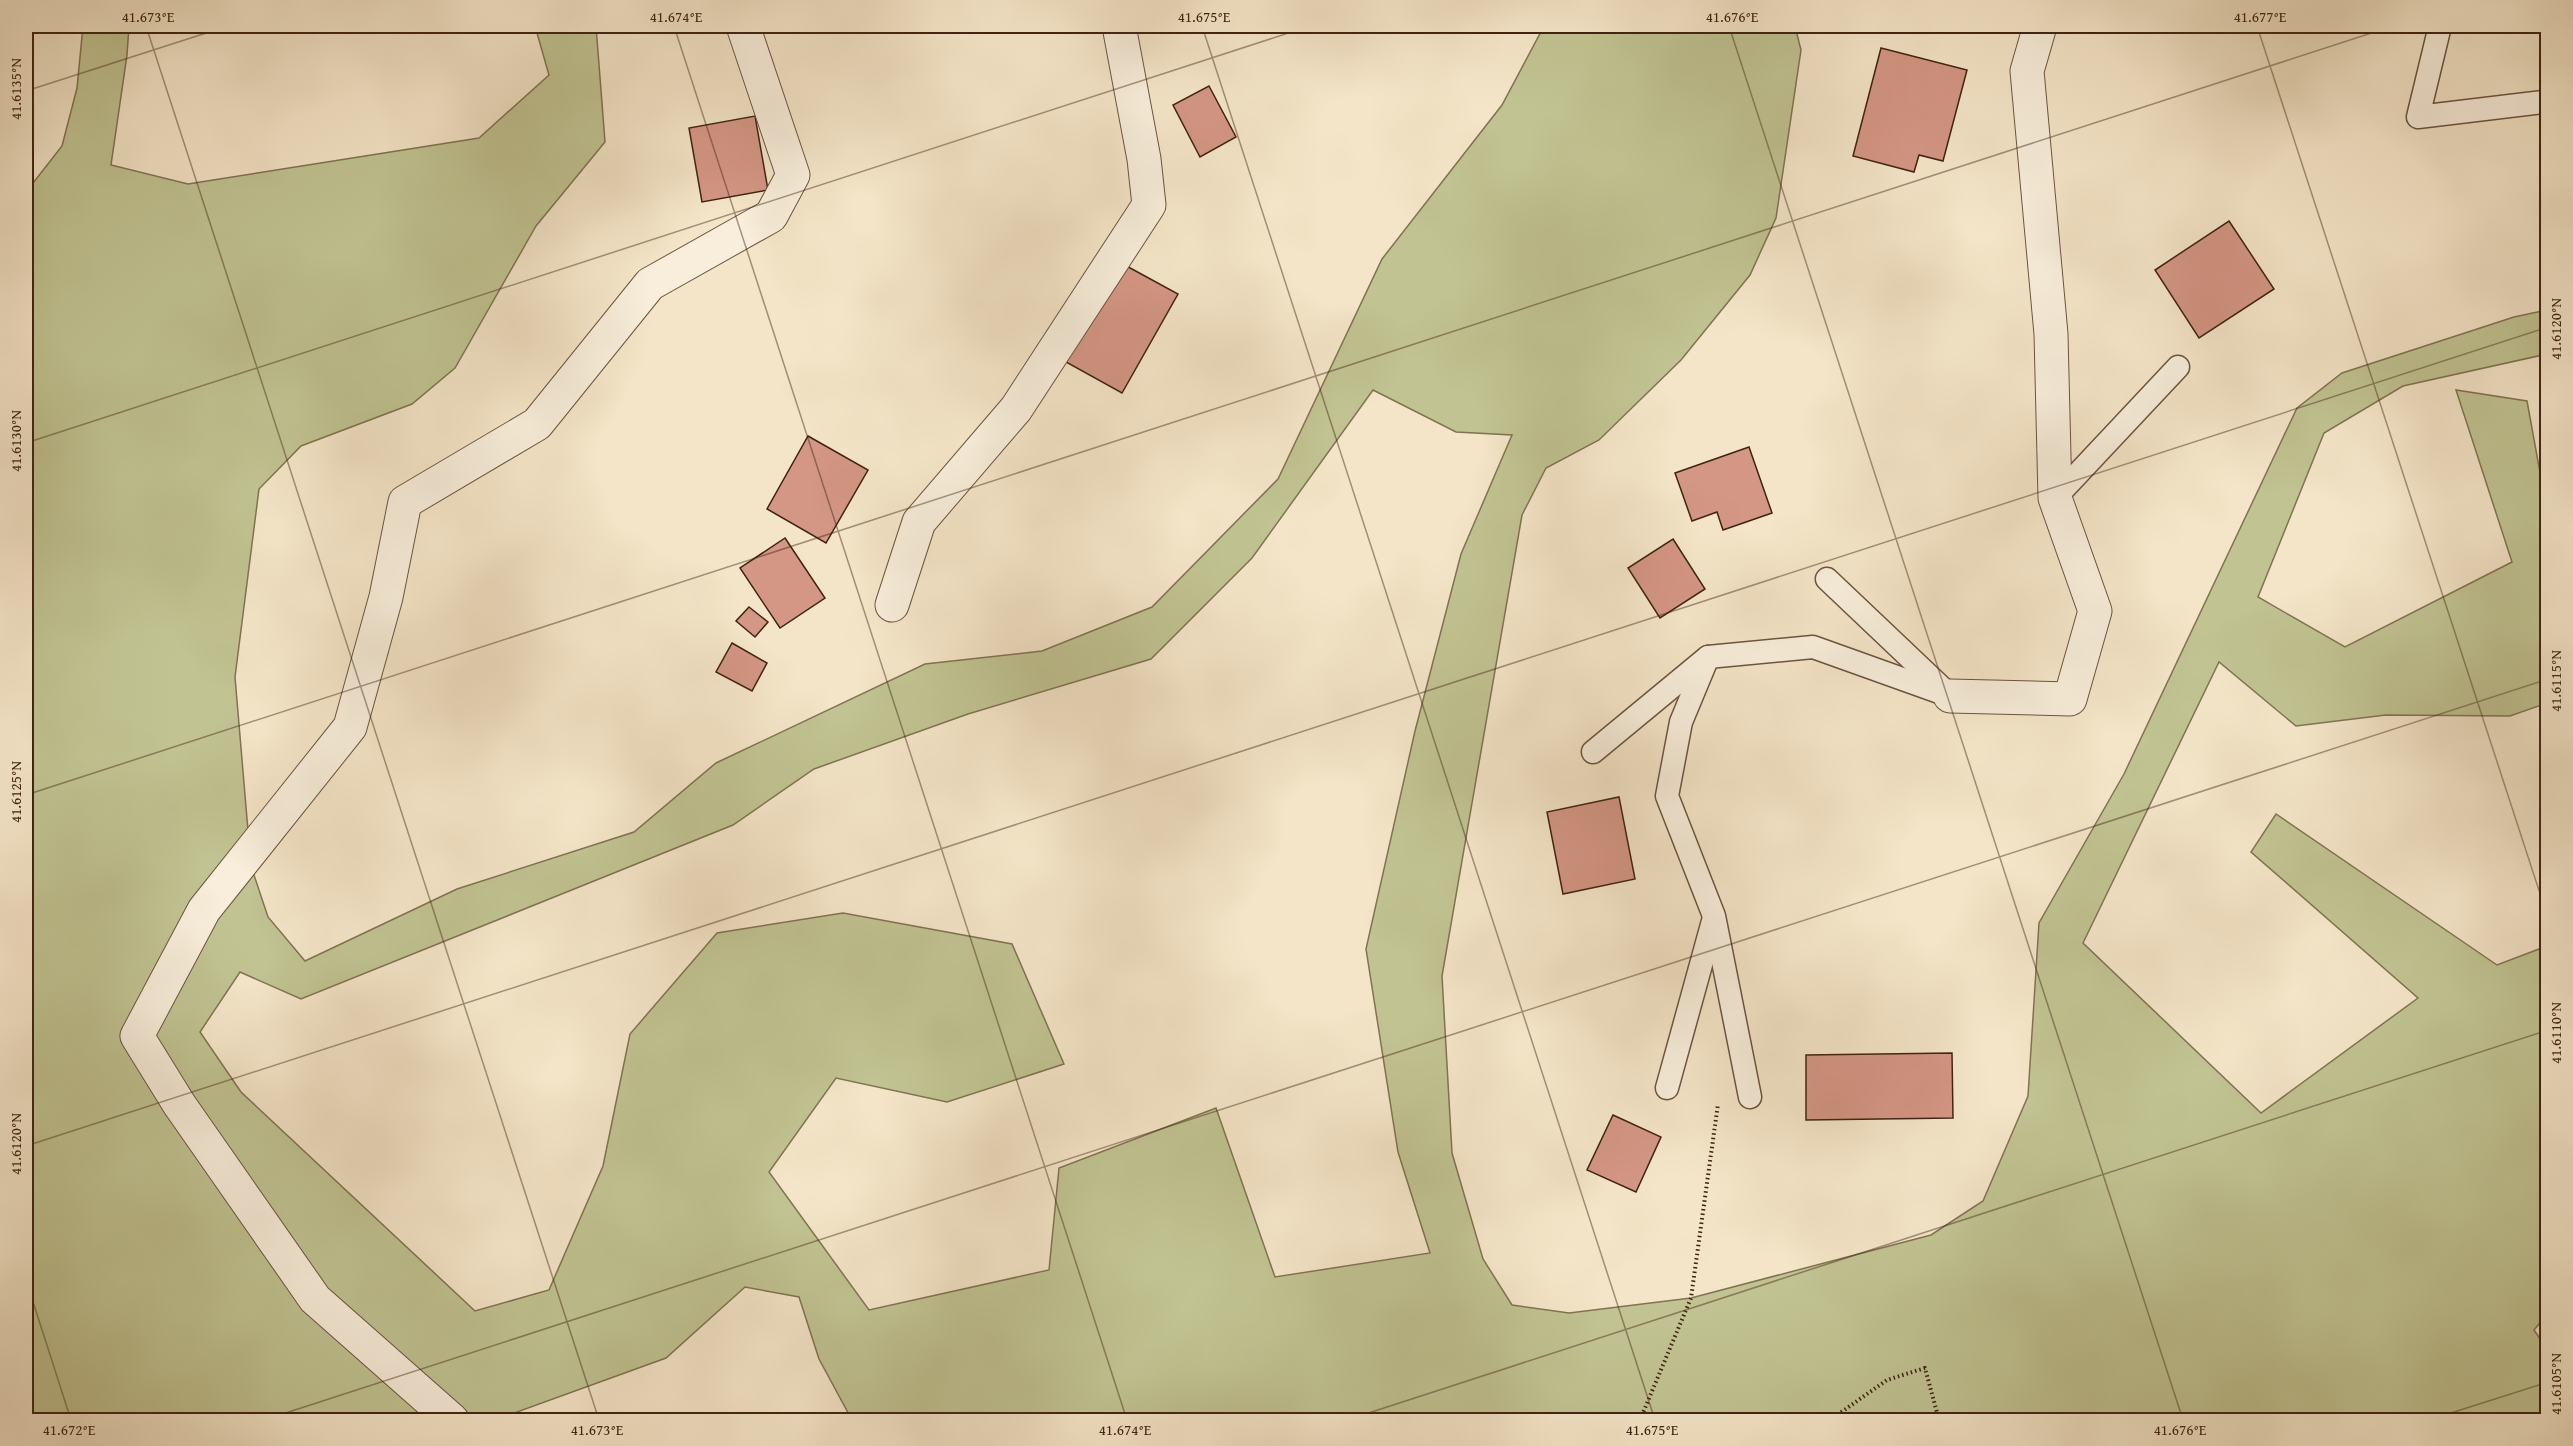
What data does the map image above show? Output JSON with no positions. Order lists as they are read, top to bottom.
{
  "coordinates": [
    "41.673°E",
    "41.674°E",
    "41.675°E",
    "41.676°E",
    "41.677°E",
    "41.6135°N",
    "41.6120°N",
    "41.6130°N",
    "41.6115°N",
    "41.6125°N",
    "41.6110°N",
    "41.6105°N",
    "41.672°E"
  ]
}
